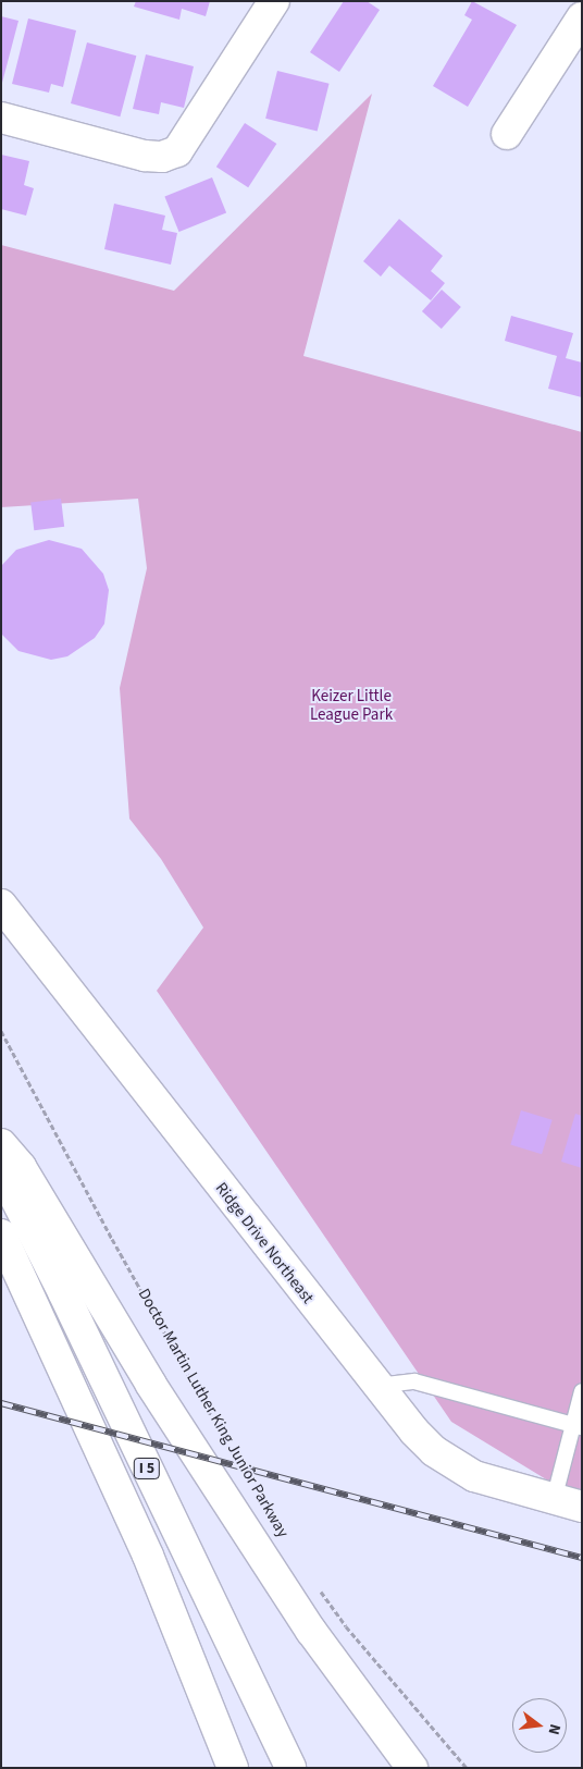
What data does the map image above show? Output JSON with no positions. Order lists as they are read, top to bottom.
{
  "streets": {
    "main road": ["Ridge Drive Northeast", "I 5"],
    "path": ["Doctor Martin Luther King Junior Parkway"]
  },
  "parks": ["Keizer Little League Park"],
  "north": "right"
}
